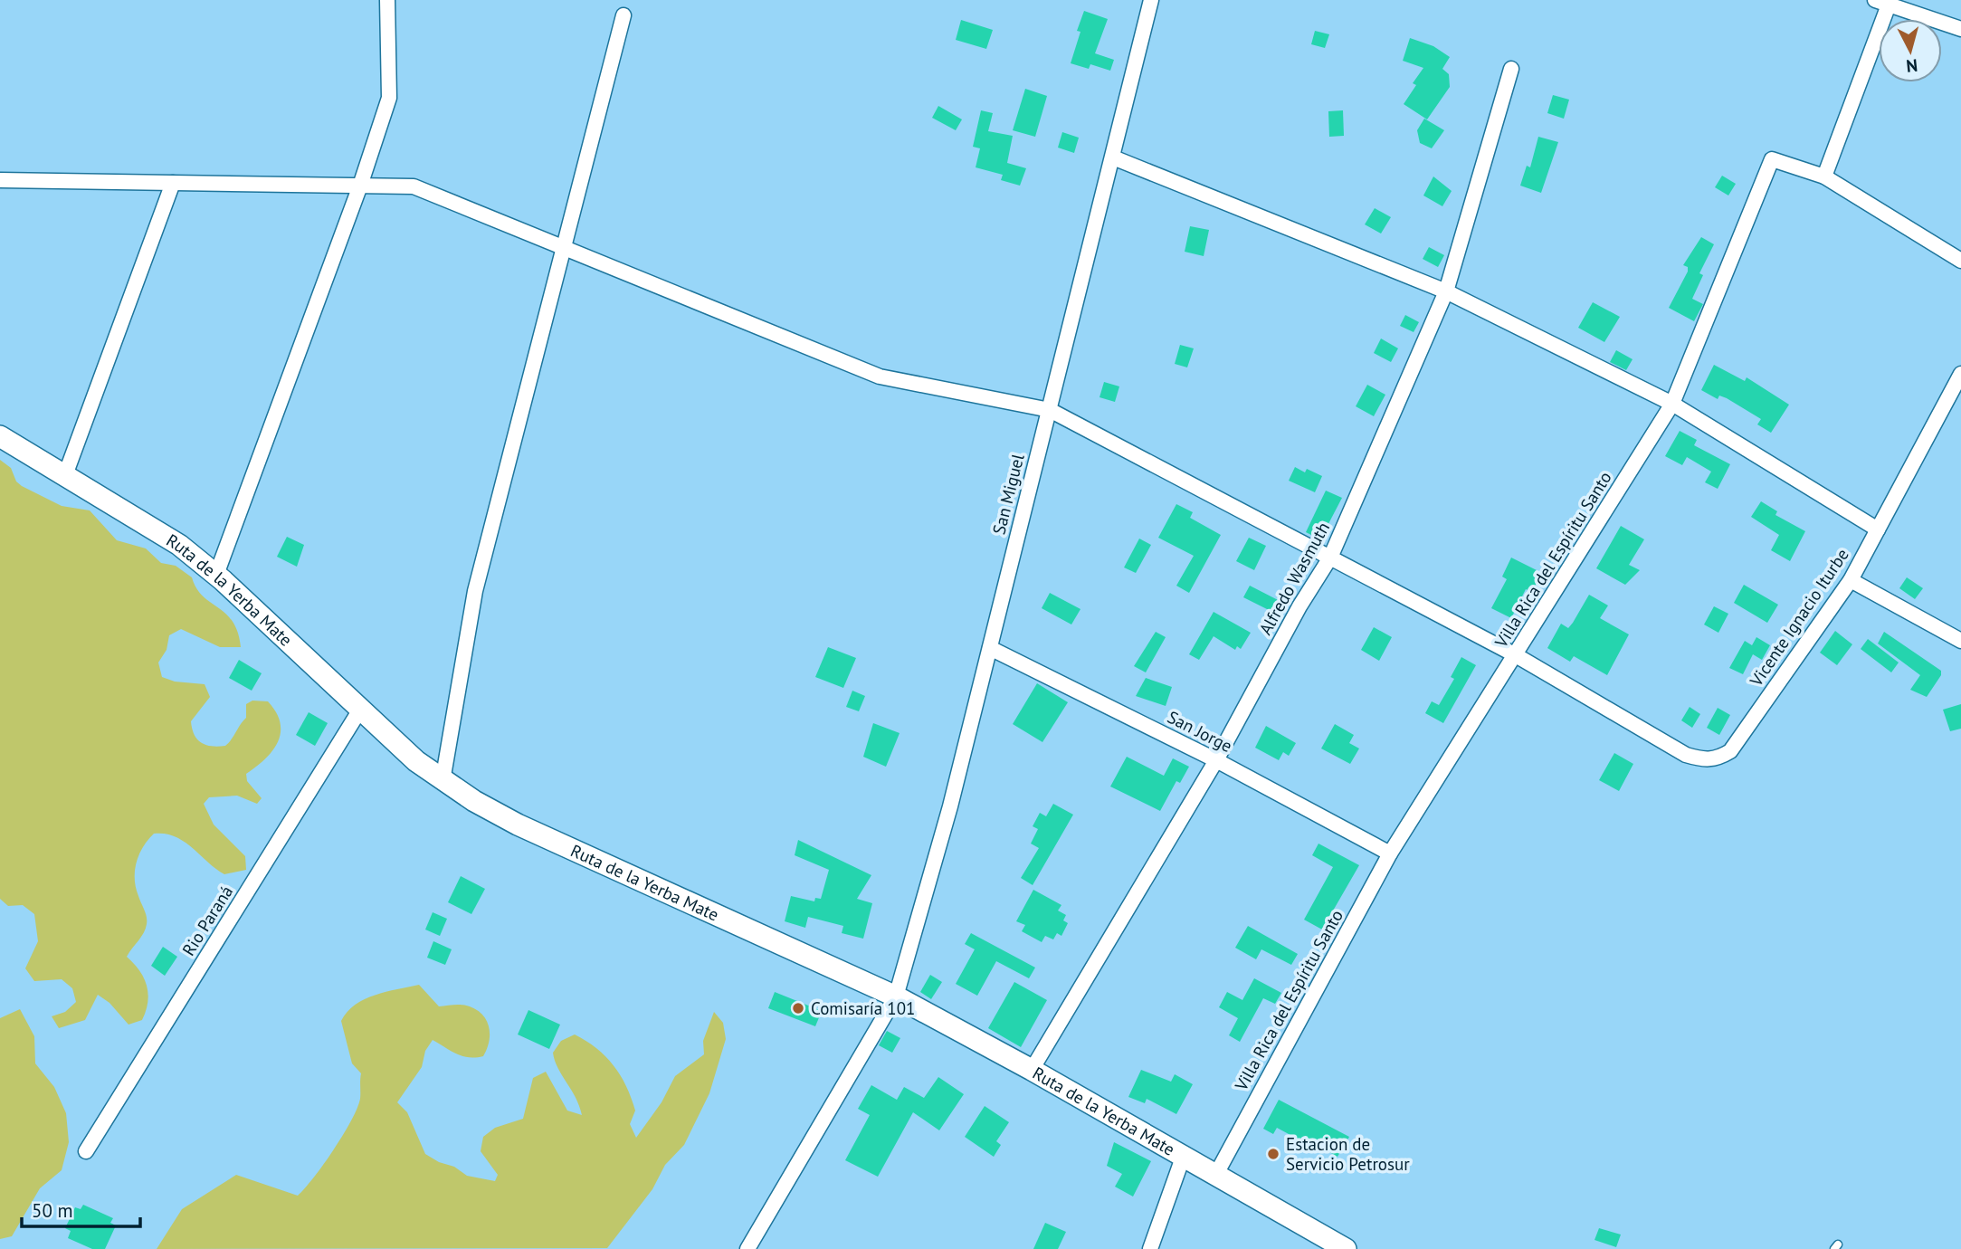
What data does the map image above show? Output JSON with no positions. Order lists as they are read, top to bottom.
{
  "streets": {
    "main road": ["Ruta de la Yerba Mate"],
    "street": [
      "San Miguel",
      "Villa Rica del Espíritu Santo",
      "Alfredo Wasmuth",
      "Vicente Ignacio Iturbe",
      "San Jorge",
      "Rio Paraná"
    ]
  },
  "crossings": [
    ["San Miguel", "Ruta de la Yerba Mate"],
    ["San Miguel", "San Jorge"],
    ["Villa Rica del Espíritu Santo", "Ruta de la Yerba Mate"],
    ["Villa Rica del Espíritu Santo", "Vicente Ignacio Iturbe"],
    ["Villa Rica del Espíritu Santo", "San Jorge"],
    ["Alfredo Wasmuth", "Ruta de la Yerba Mate"],
    ["Alfredo Wasmuth", "San Jorge"],
    ["Ruta de la Yerba Mate", "Rio Paraná"]
  ],
  "places": ["Comisaría 101", "Estacion de Servicio Petrosur"],
  "scale_bar": "50 m",
  "north": "bottom"
}
